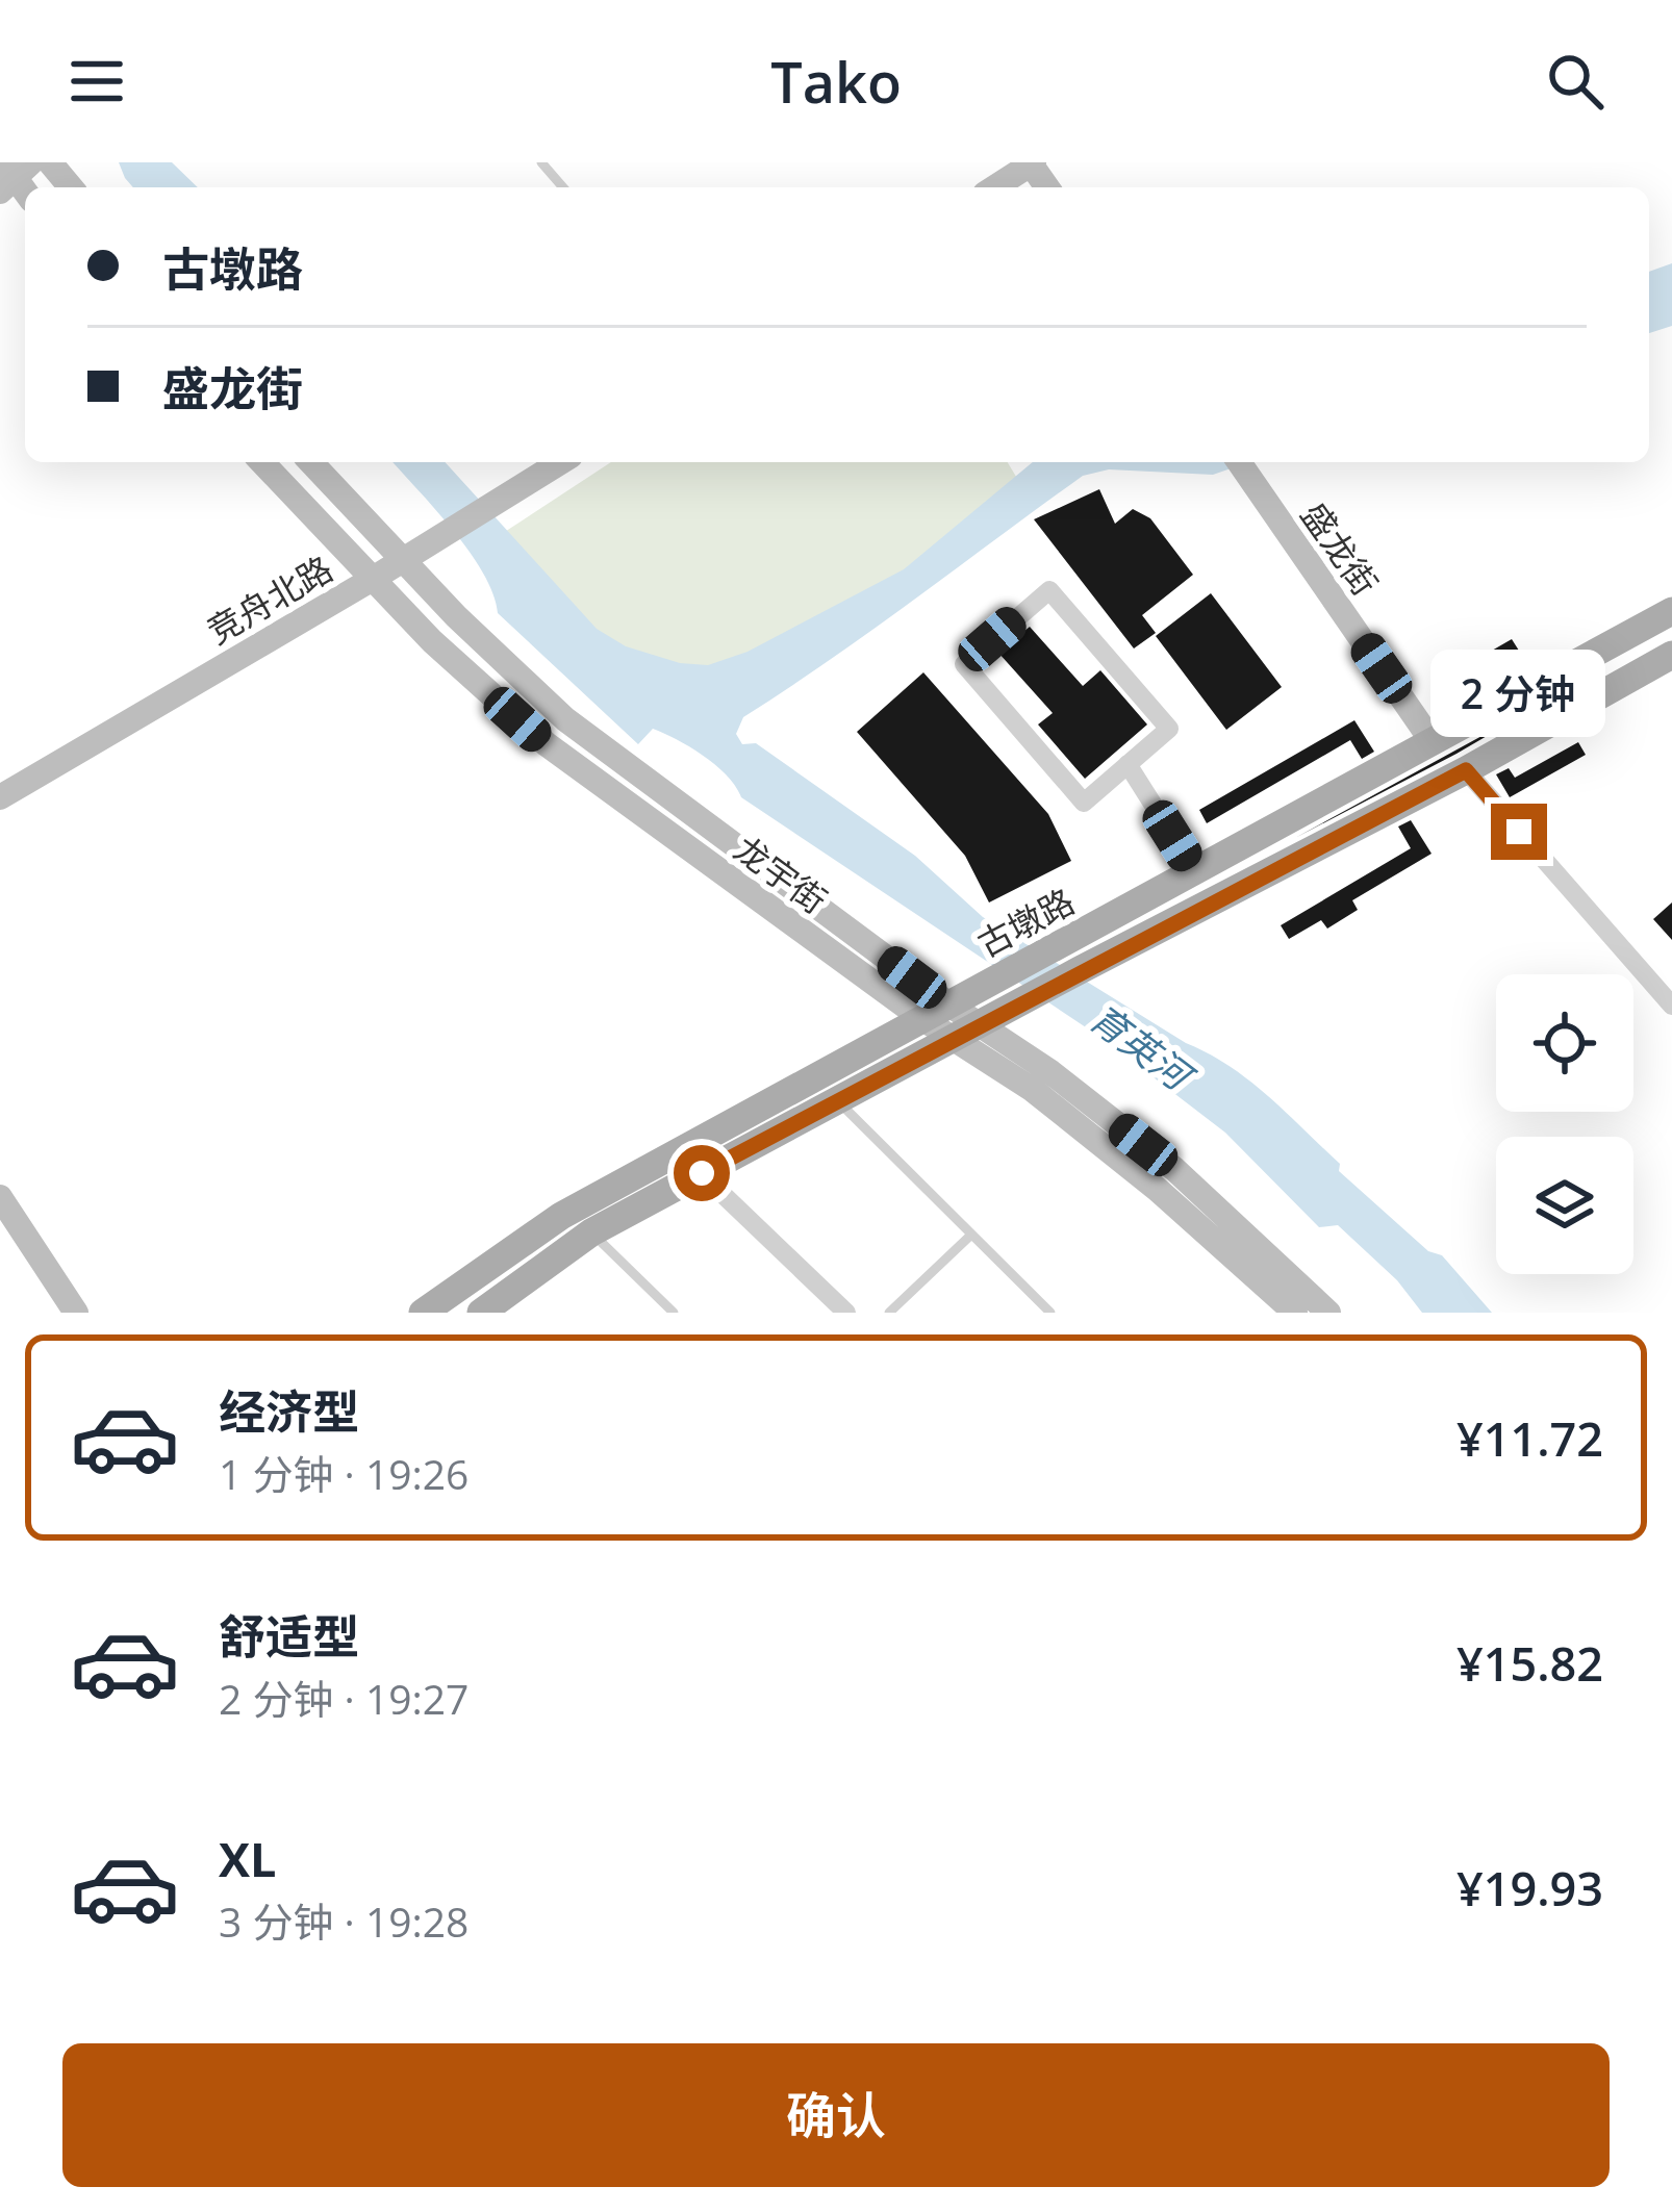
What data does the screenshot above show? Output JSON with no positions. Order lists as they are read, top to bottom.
{
  "streets": {
    "main road": ["古墩路"],
    "street": ["盛龙街", "竞舟北路", "龙宇街"]
  },
  "crossings": [
    ["盛龙街", "古墩路"],
    ["竞舟北路", "龙宇街"],
    ["龙宇街", "古墩路"]
  ],
  "water": ["育英河"],
  "page": {
    "header": "Tako",
    "banner": ["古墩路", "盛龙街"],
    "bubble": "2 分钟",
    "list": [
      {
        "name": "经济型",
        "note": "1 分钟 · 19:26",
        "value": "¥11.72"
      },
      {
        "name": "舒适型",
        "note": "2 分钟 · 19:27",
        "value": "¥15.82"
      },
      {
        "name": "XL",
        "note": "3 分钟 · 19:28",
        "value": "¥19.93"
      }
    ],
    "buttons": "确认"
  }
}
